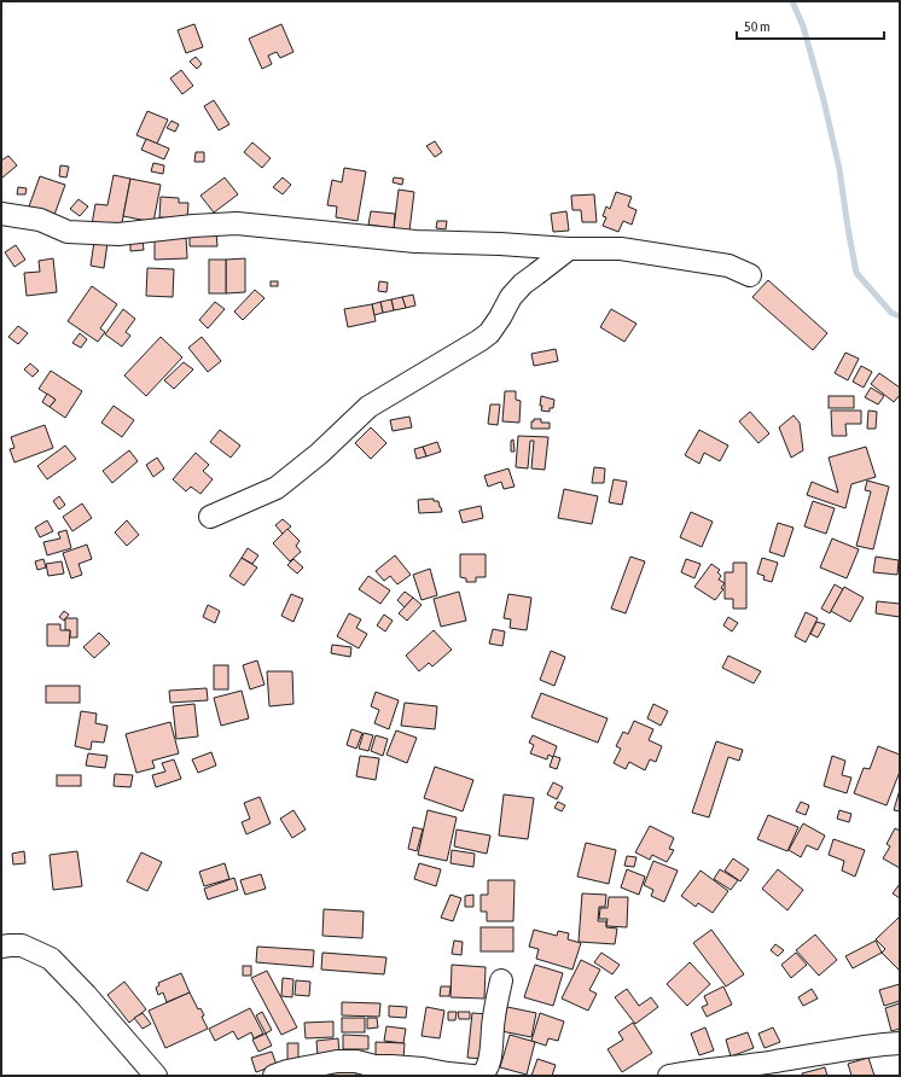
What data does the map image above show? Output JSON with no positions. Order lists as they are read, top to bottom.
{
  "scale_bar": "50 m"
}
